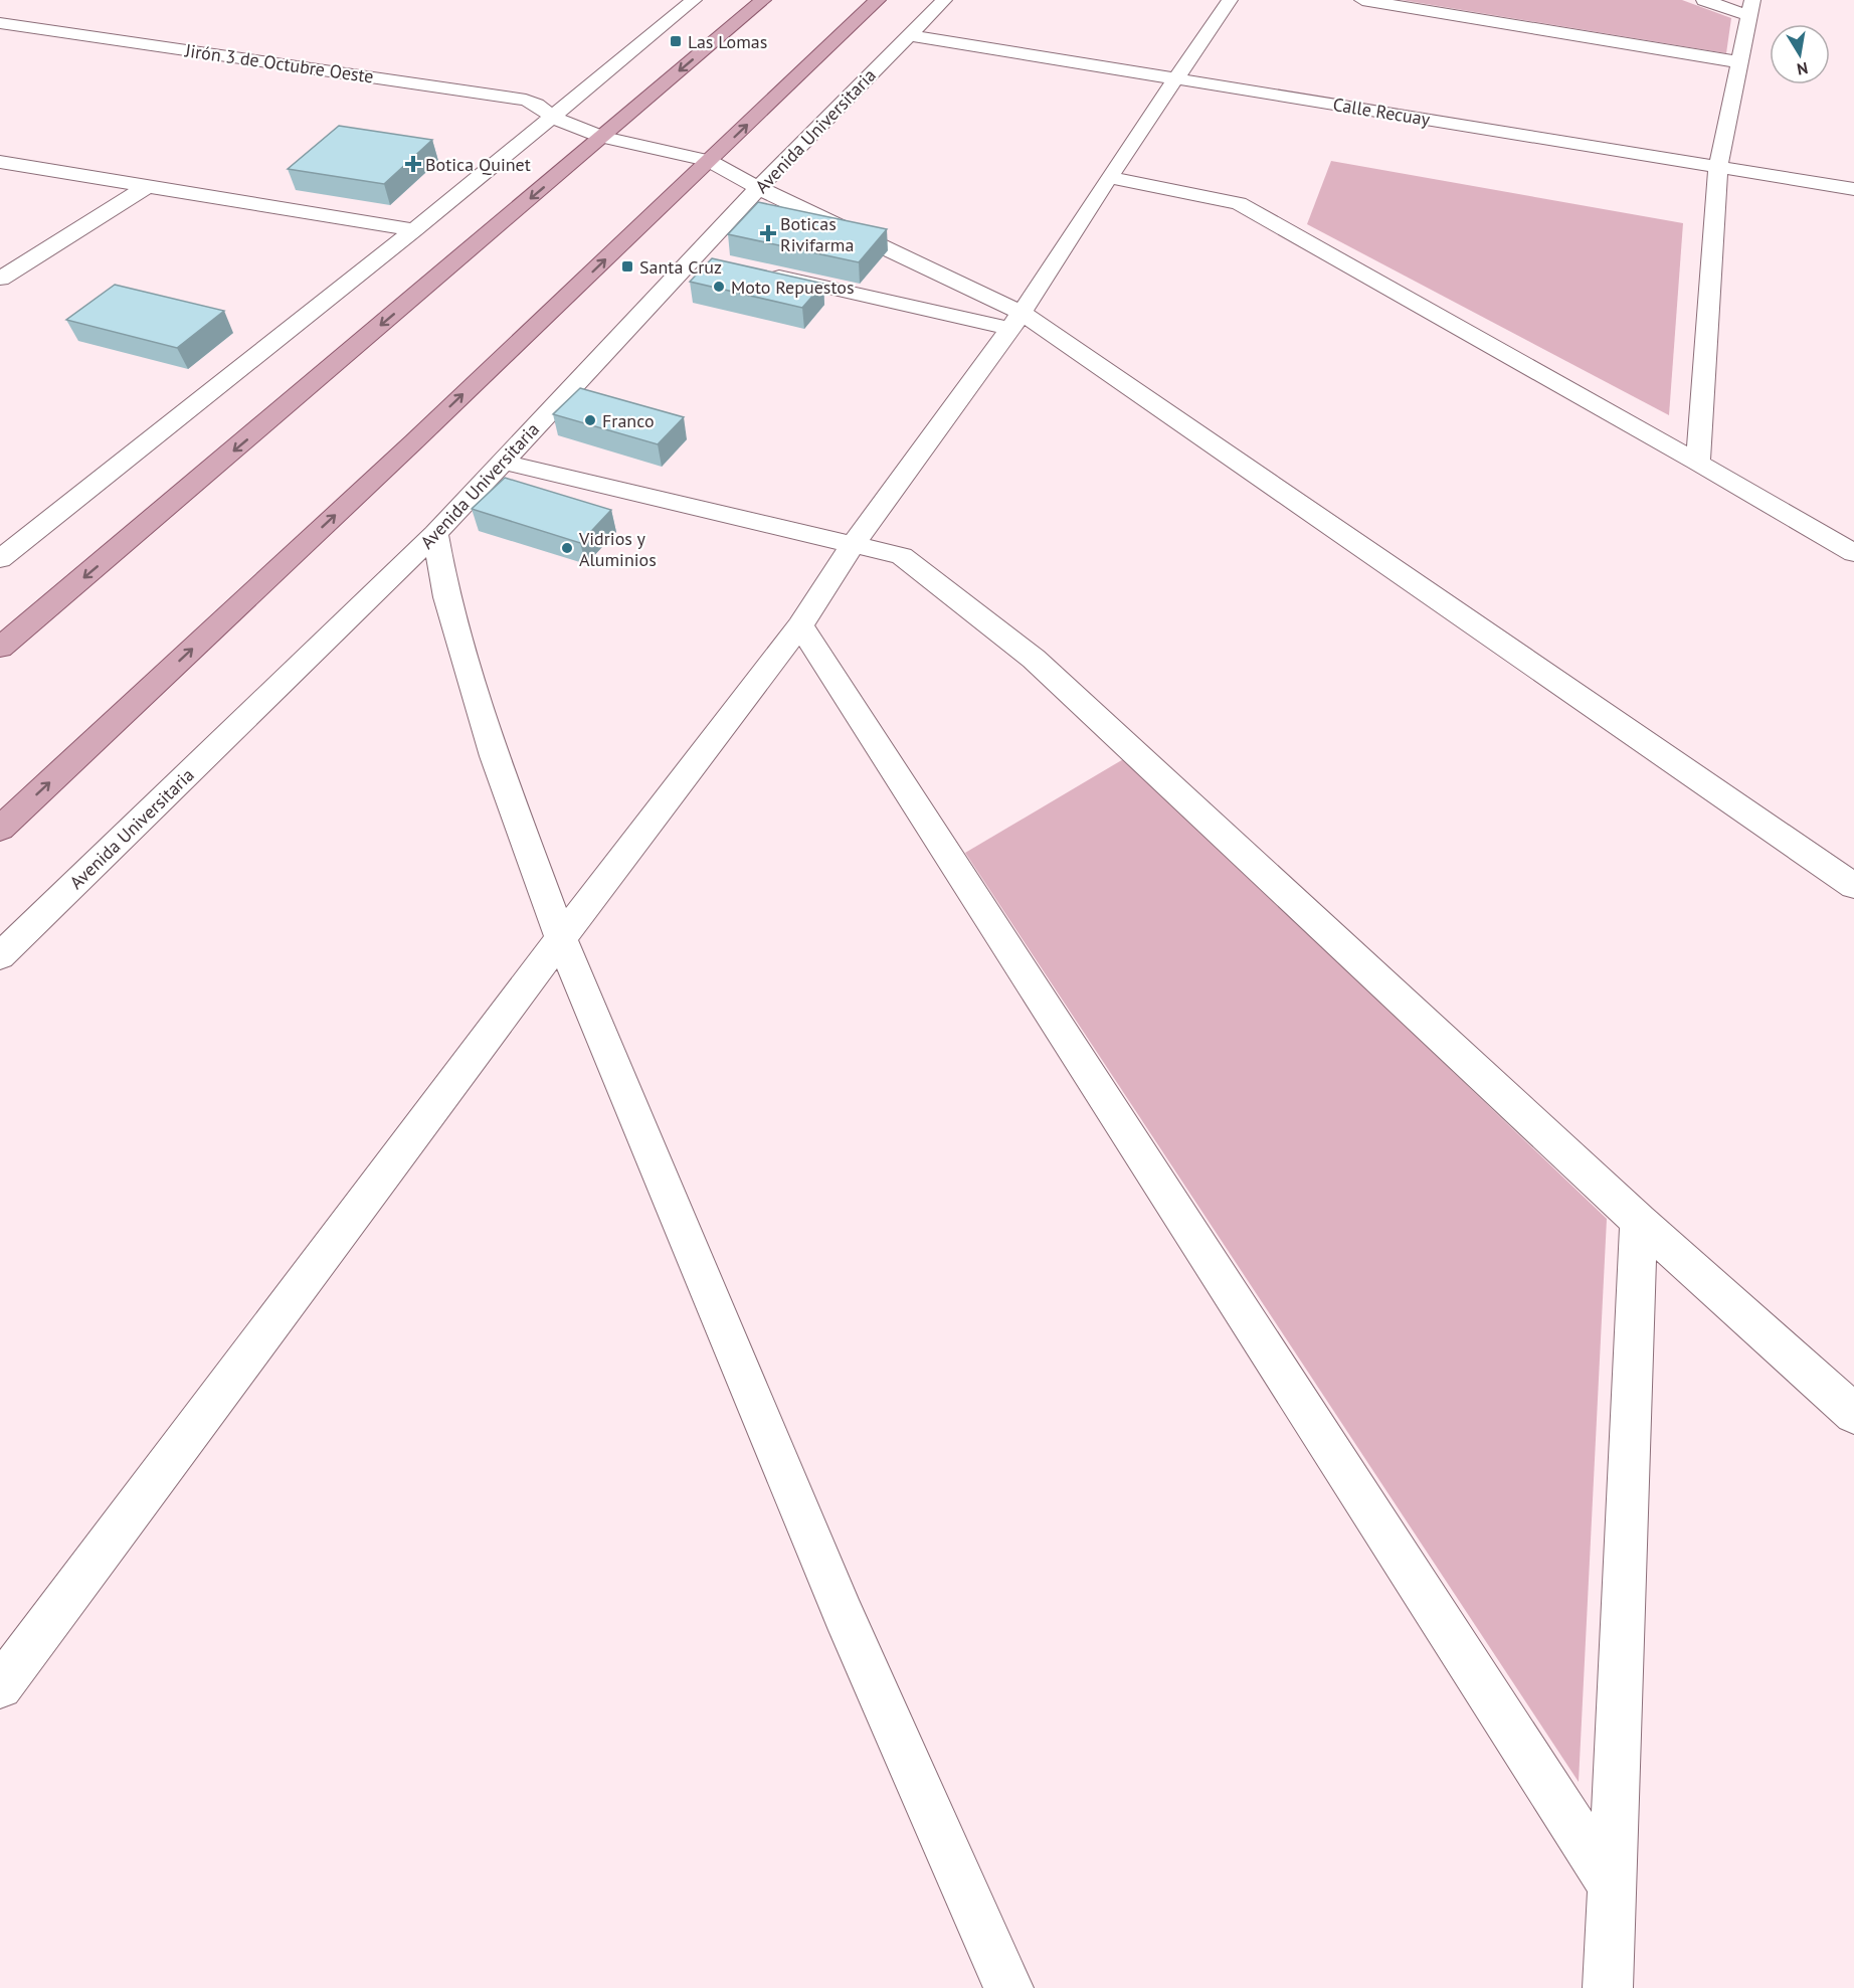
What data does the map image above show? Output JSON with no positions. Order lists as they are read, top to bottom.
{
  "streets": {
    "street": ["Jirón 3 de Octubre Oeste", "Calle Recuay", "Avenida Universitaria"]
  },
  "crossings": [
    ["Jirón 3 de Octubre Oeste", "Avenida Universitaria"],
    ["Calle Recuay", "Avenida Universitaria"]
  ],
  "places": {
    "transit": ["Las Lomas", "Santa Cruz"],
    "health": ["Botica Quinet", "Boticas Rivifarma"],
    "other": ["Moto Repuestos", "Franco", "Vidrios y Aluminios"]
  },
  "north": "bottom"
}
